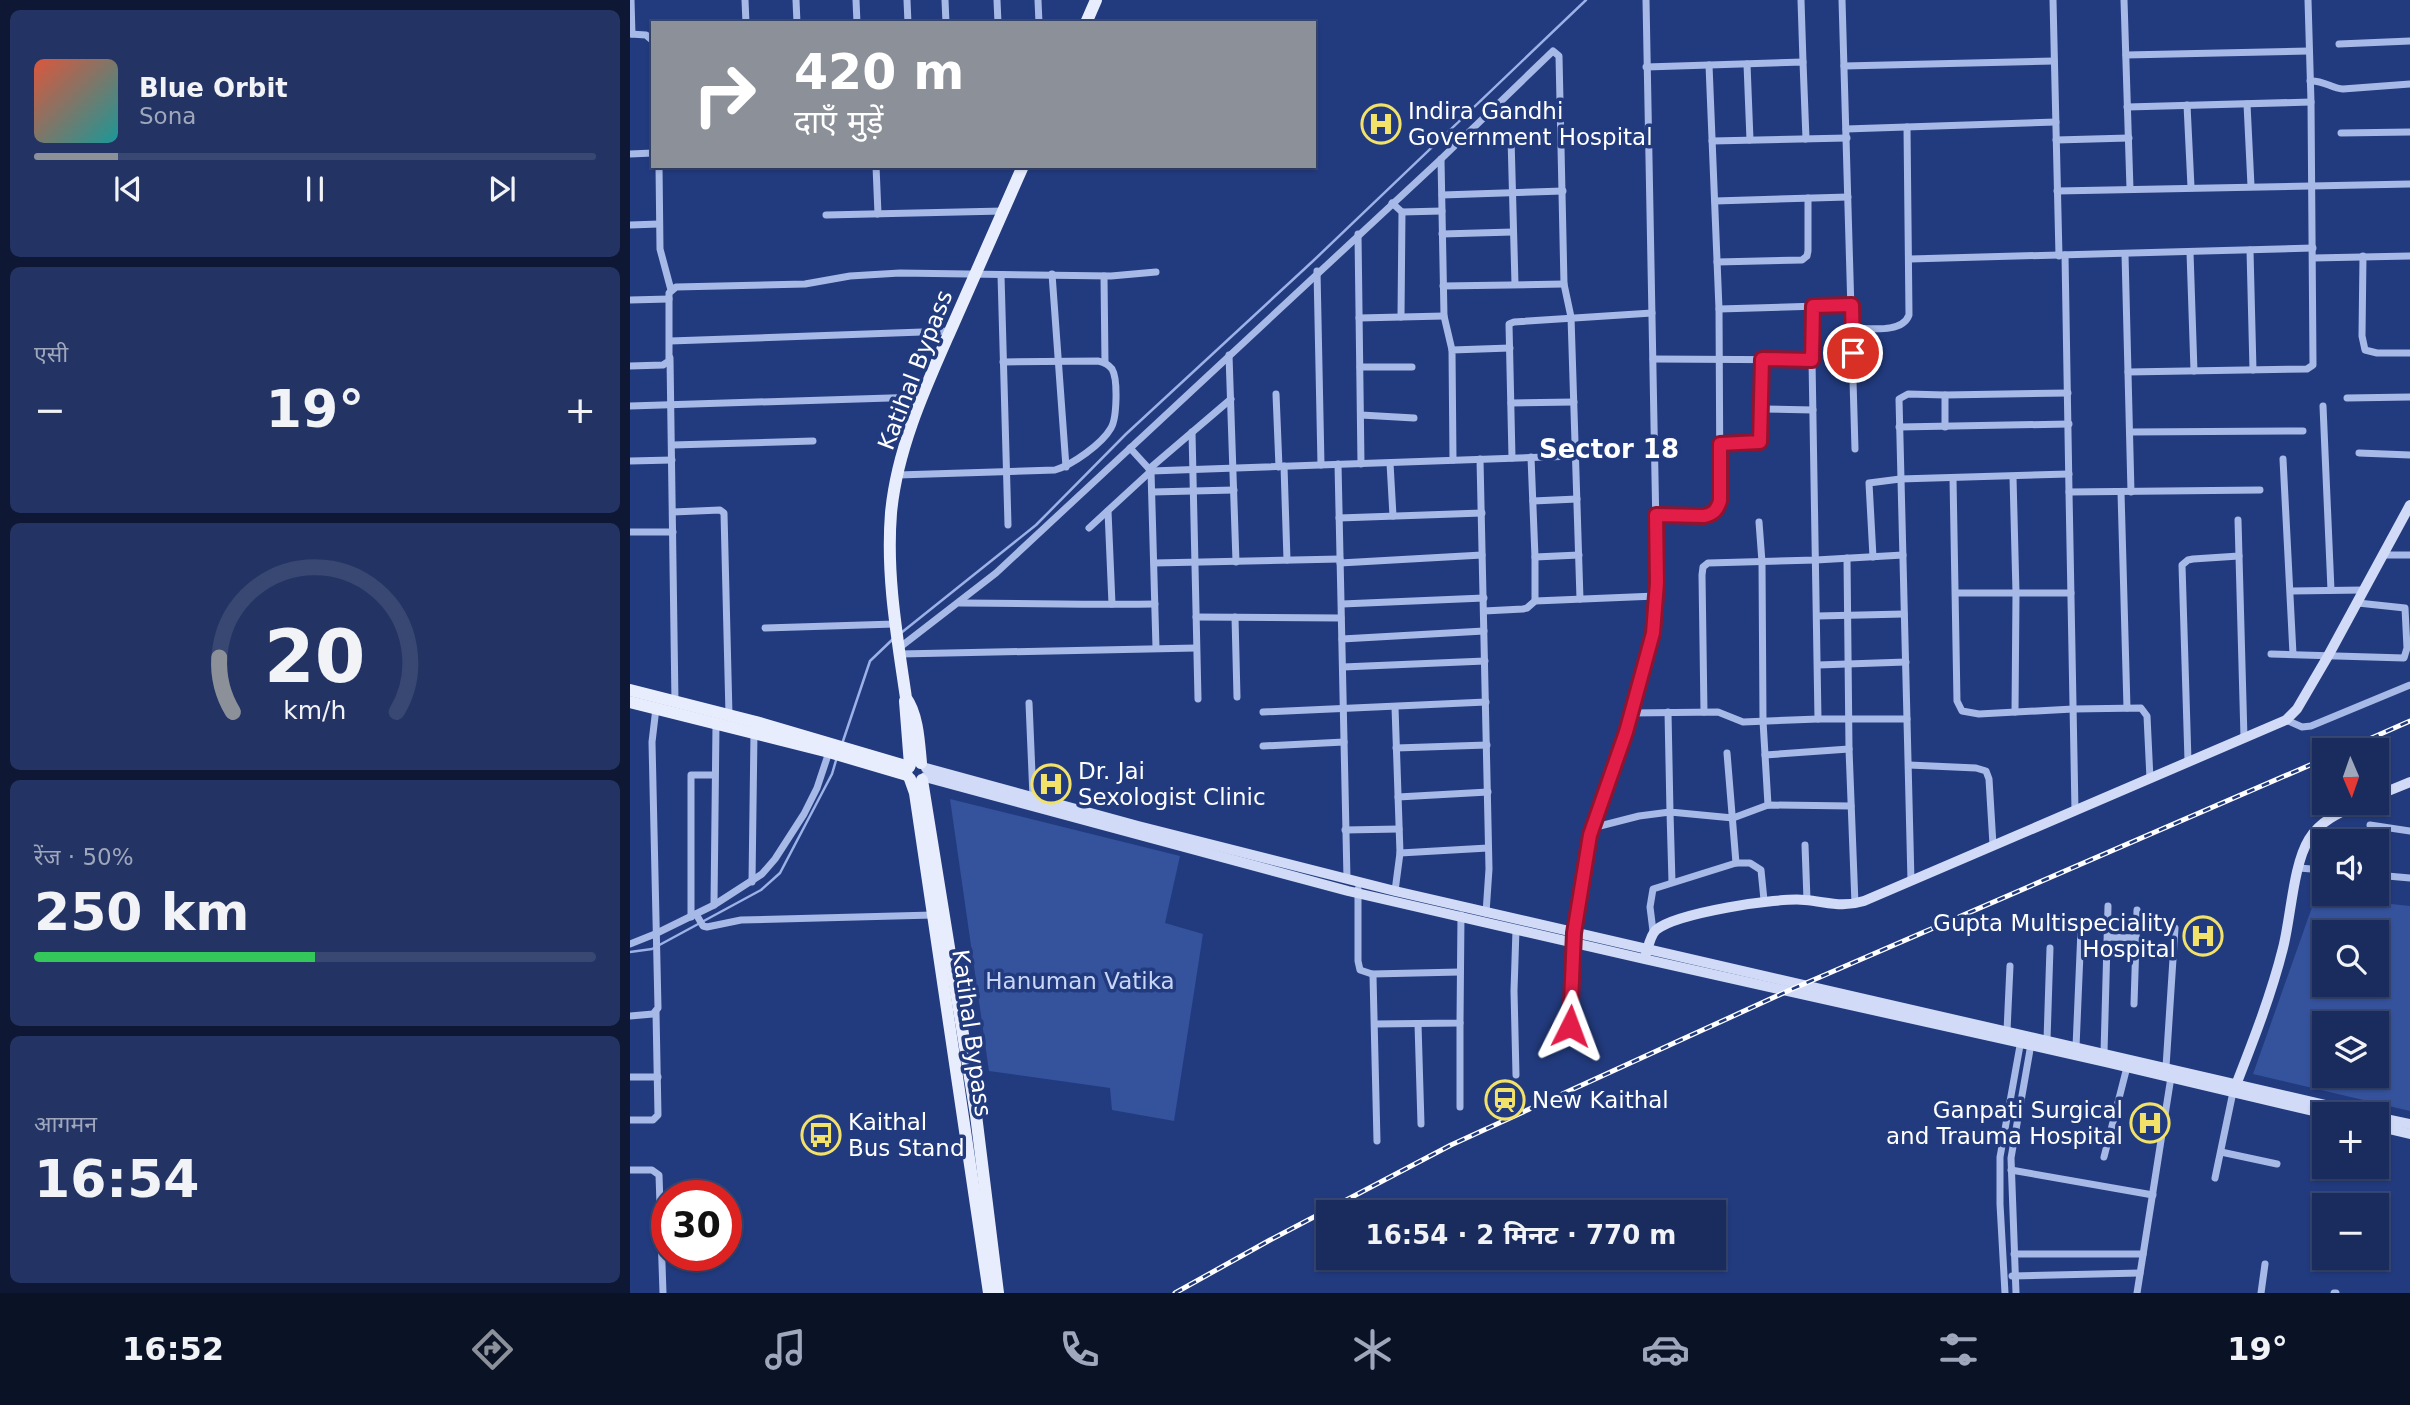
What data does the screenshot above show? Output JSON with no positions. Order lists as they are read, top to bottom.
{
  "streets": {
    "main road": ["Katihal Bypass"]
  },
  "districts": ["Sector 18"],
  "parks": ["Hanuman Vatika"],
  "places": {
    "hospital": [
      "Indira Gandhi Government Hospital",
      "Dr. Jai Sexologist Clinic",
      "Gupta Multispeciality Hospital",
      "Ganpati Surgical and Trauma Hospital"
    ],
    "station": ["New Kaithal"],
    "bus stop": ["Kaithal Bus Stand"]
  },
  "north": "bottom",
  "page": {
    "turn": ["420 m", "दाएँ मुड़ें"],
    "song": ["Blue Orbit", "Sona"],
    "tile": [
      "एसी",
      ["रेंज · 50%", "250 km"],
      ["आगमन", "16:54"]
    ],
    "heat": ["−", "19°", "+"],
    "map_buttons": ["+", "−"],
    "limit": "30",
    "trip": "16:54 · 2 मिनट · 770 m",
    "tabs": ["16:52", "19°"],
    "gauge": ["20", "km/h"]
  }
}
